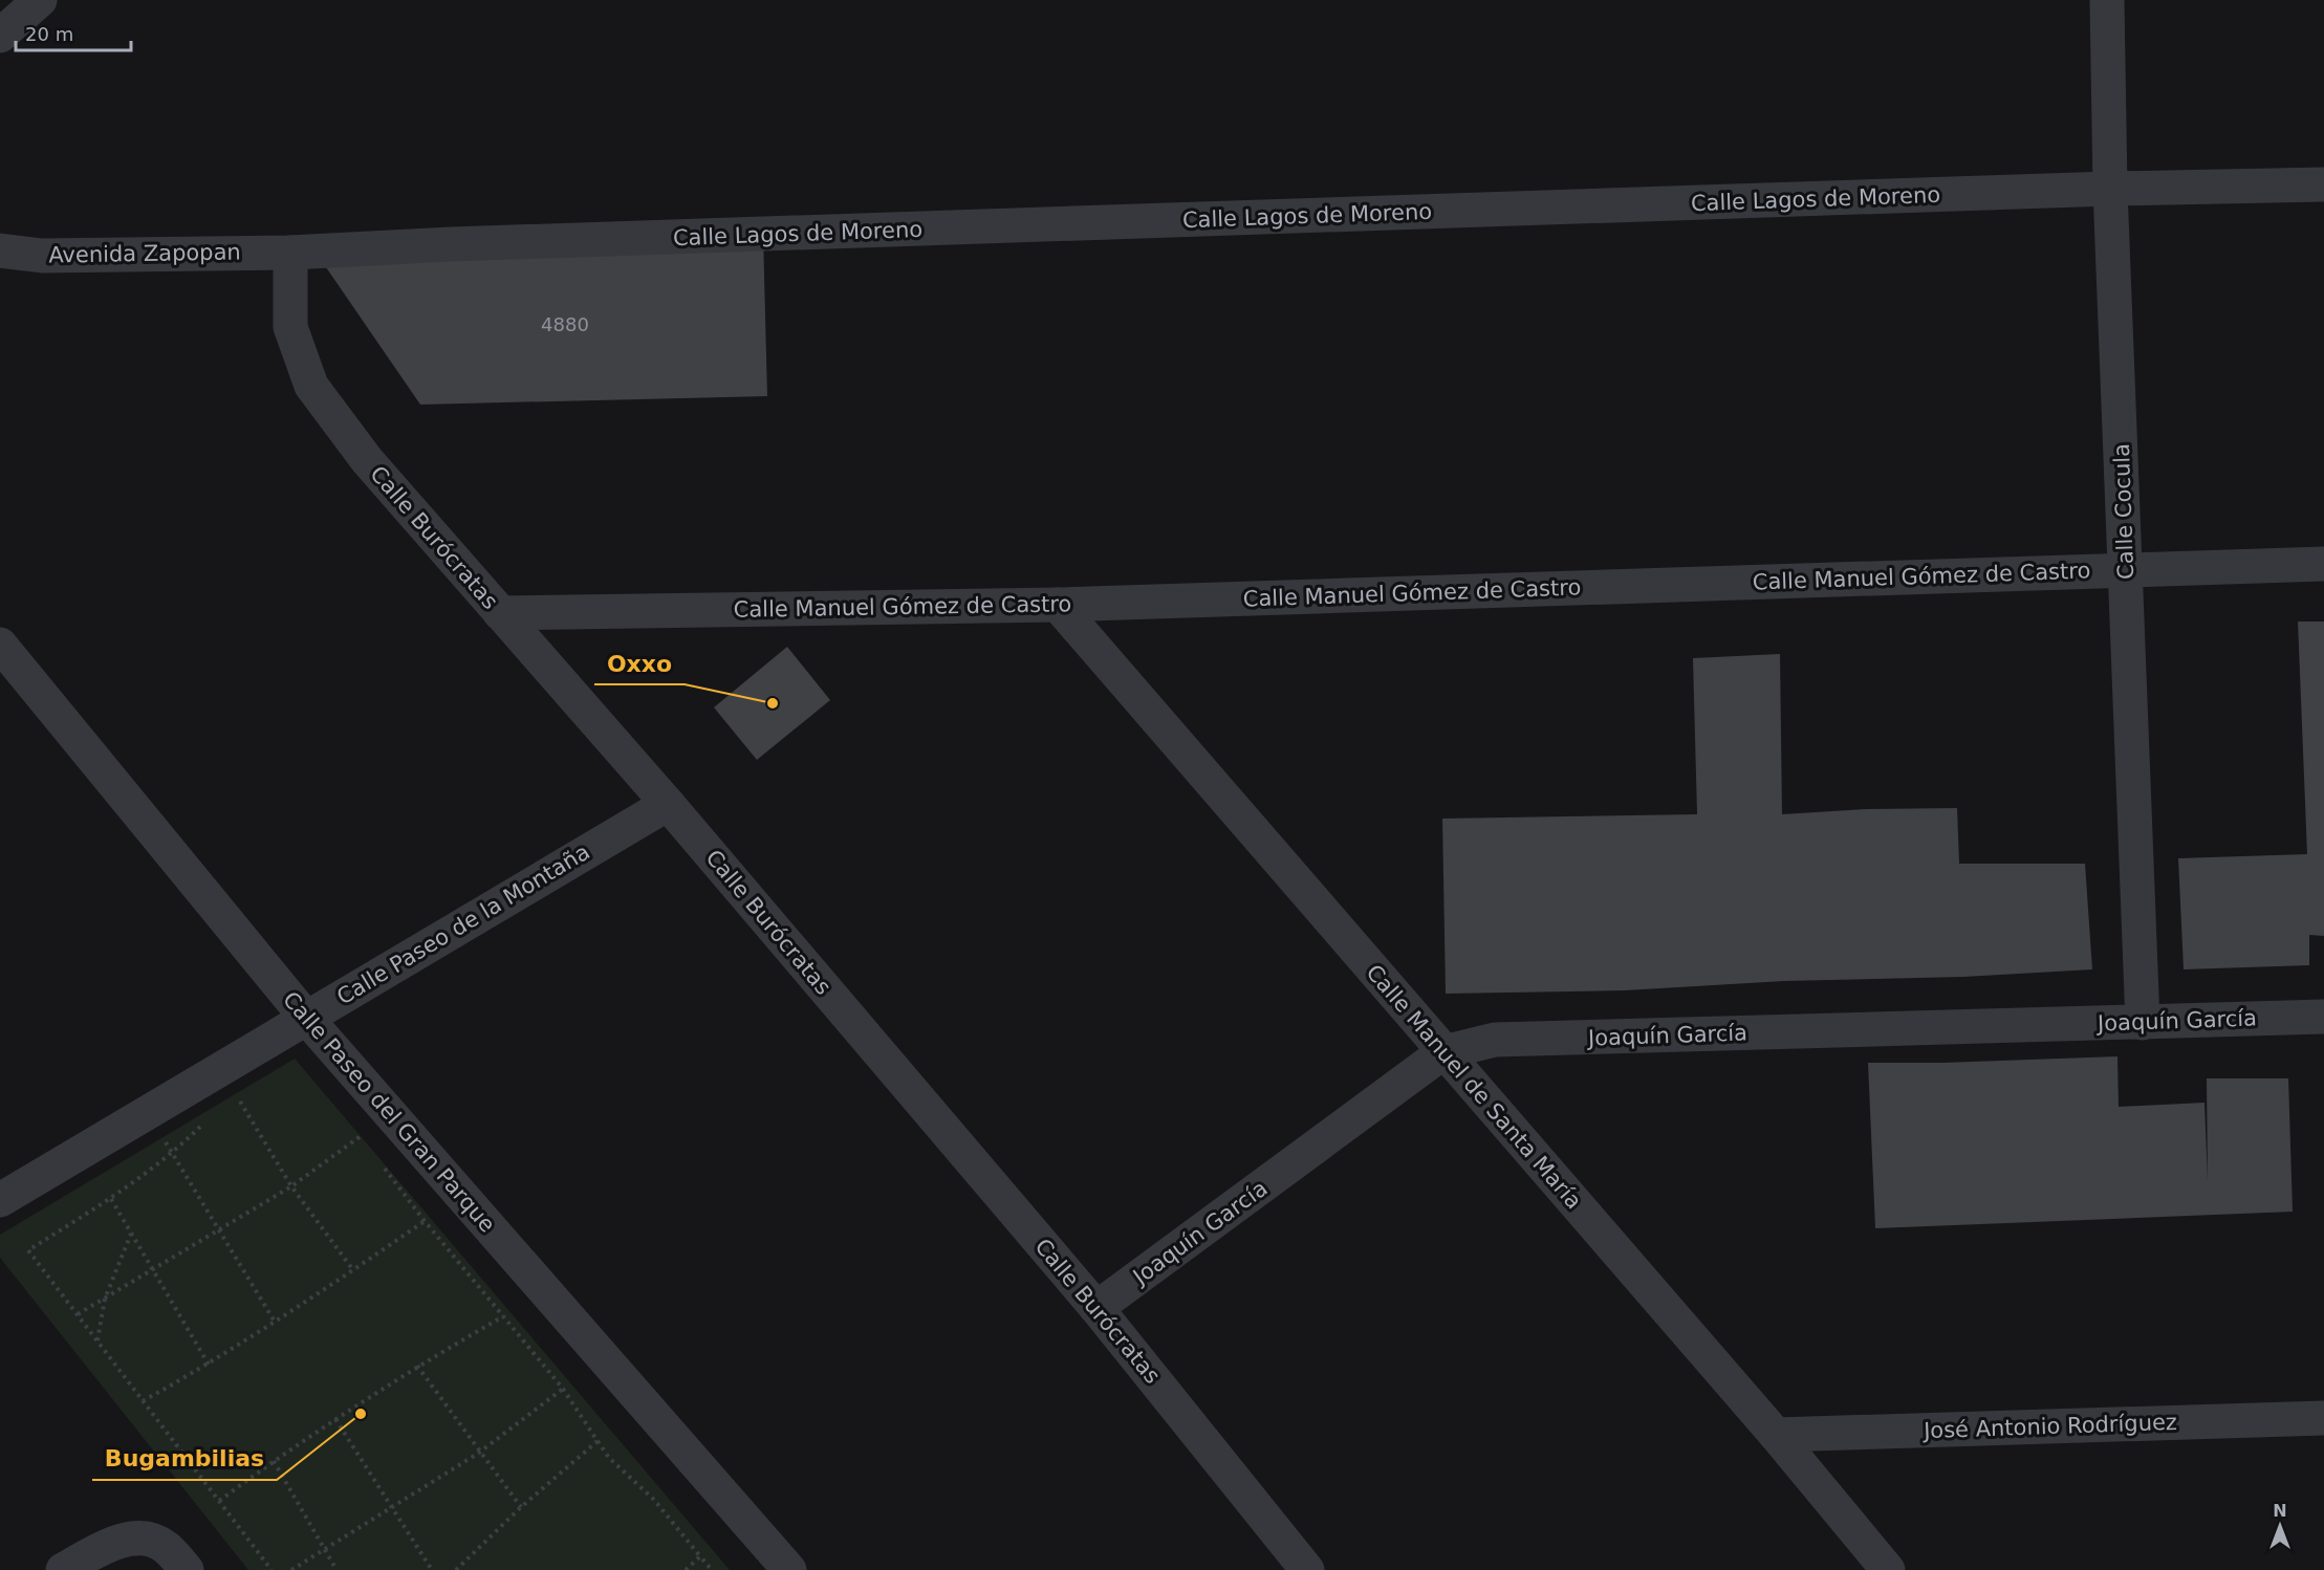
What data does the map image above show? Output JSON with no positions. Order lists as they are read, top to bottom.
{
  "streets": {
    "street": [
      "Calle Lagos de Moreno",
      "Avenida Zapopan",
      "Calle Cocula",
      "Calle Burócratas",
      "Calle Manuel Gómez de Castro",
      "Calle Paseo de la Montaña",
      "Joaquín García",
      "Calle Manuel de Santa María",
      "Calle Paseo del Gran Parque",
      "José Antonio Rodríguez"
    ]
  },
  "crossings": [
    ["Calle Lagos de Moreno", "Avenida Zapopan"],
    ["Calle Lagos de Moreno", "Calle Cocula"],
    ["Calle Lagos de Moreno", "Calle Burócratas"],
    ["Avenida Zapopan", "Calle Burócratas"],
    ["Calle Cocula", "Calle Manuel Gómez de Castro"],
    ["Calle Cocula", "Joaquín García"],
    ["Calle Burócratas", "Calle Manuel Gómez de Castro"],
    ["Calle Burócratas", "Calle Paseo de la Montaña"],
    ["Calle Burócratas", "Joaquín García"],
    ["Calle Manuel Gómez de Castro", "Calle Manuel de Santa María"],
    ["Calle Paseo de la Montaña", "Calle Paseo del Gran Parque"],
    ["Joaquín García", "Calle Manuel de Santa María"],
    ["Calle Manuel de Santa María", "José Antonio Rodríguez"]
  ],
  "places": ["Oxxo", "Bugambilias"],
  "house_numbers": ["4880"],
  "scale_bar": "20 m",
  "north": "top"
}
